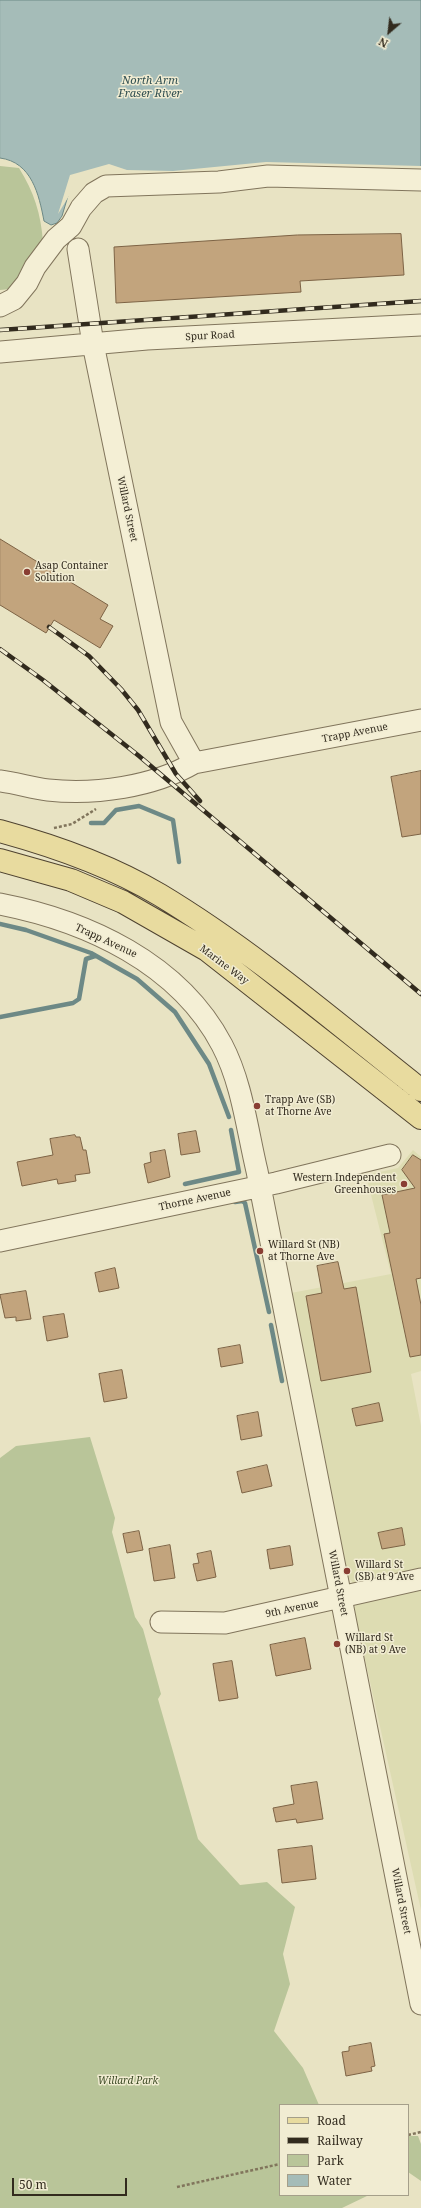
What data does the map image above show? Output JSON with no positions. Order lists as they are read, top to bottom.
{
  "streets": {
    "main road": ["Marine Way"],
    "street": [
      "Spur Road",
      "Willard Street",
      "Trapp Avenue",
      "Thorne Avenue",
      "9th Avenue"
    ]
  },
  "crossings": [
    ["Spur Road", "Willard Street"],
    ["Willard Street", "Trapp Avenue"],
    ["Willard Street", "Thorne Avenue"],
    ["Willard Street", "9th Avenue"],
    ["Trapp Avenue", "Thorne Avenue"]
  ],
  "water": ["North Arm Fraser River"],
  "parks": ["Willard Park"],
  "places": [
    "Asap Container Solution",
    "Trapp Ave (SB) at Thorne Ave",
    "Western Independent Greenhouses",
    "Willard St (NB) at Thorne Ave",
    "Willard St (SB) at 9 Ave",
    "Willard St (NB) at 9 Ave"
  ],
  "legend": [
    "Road",
    "Railway",
    "Park",
    "Water"
  ],
  "scale_bar": "50 m",
  "north": "bottom left"
}
